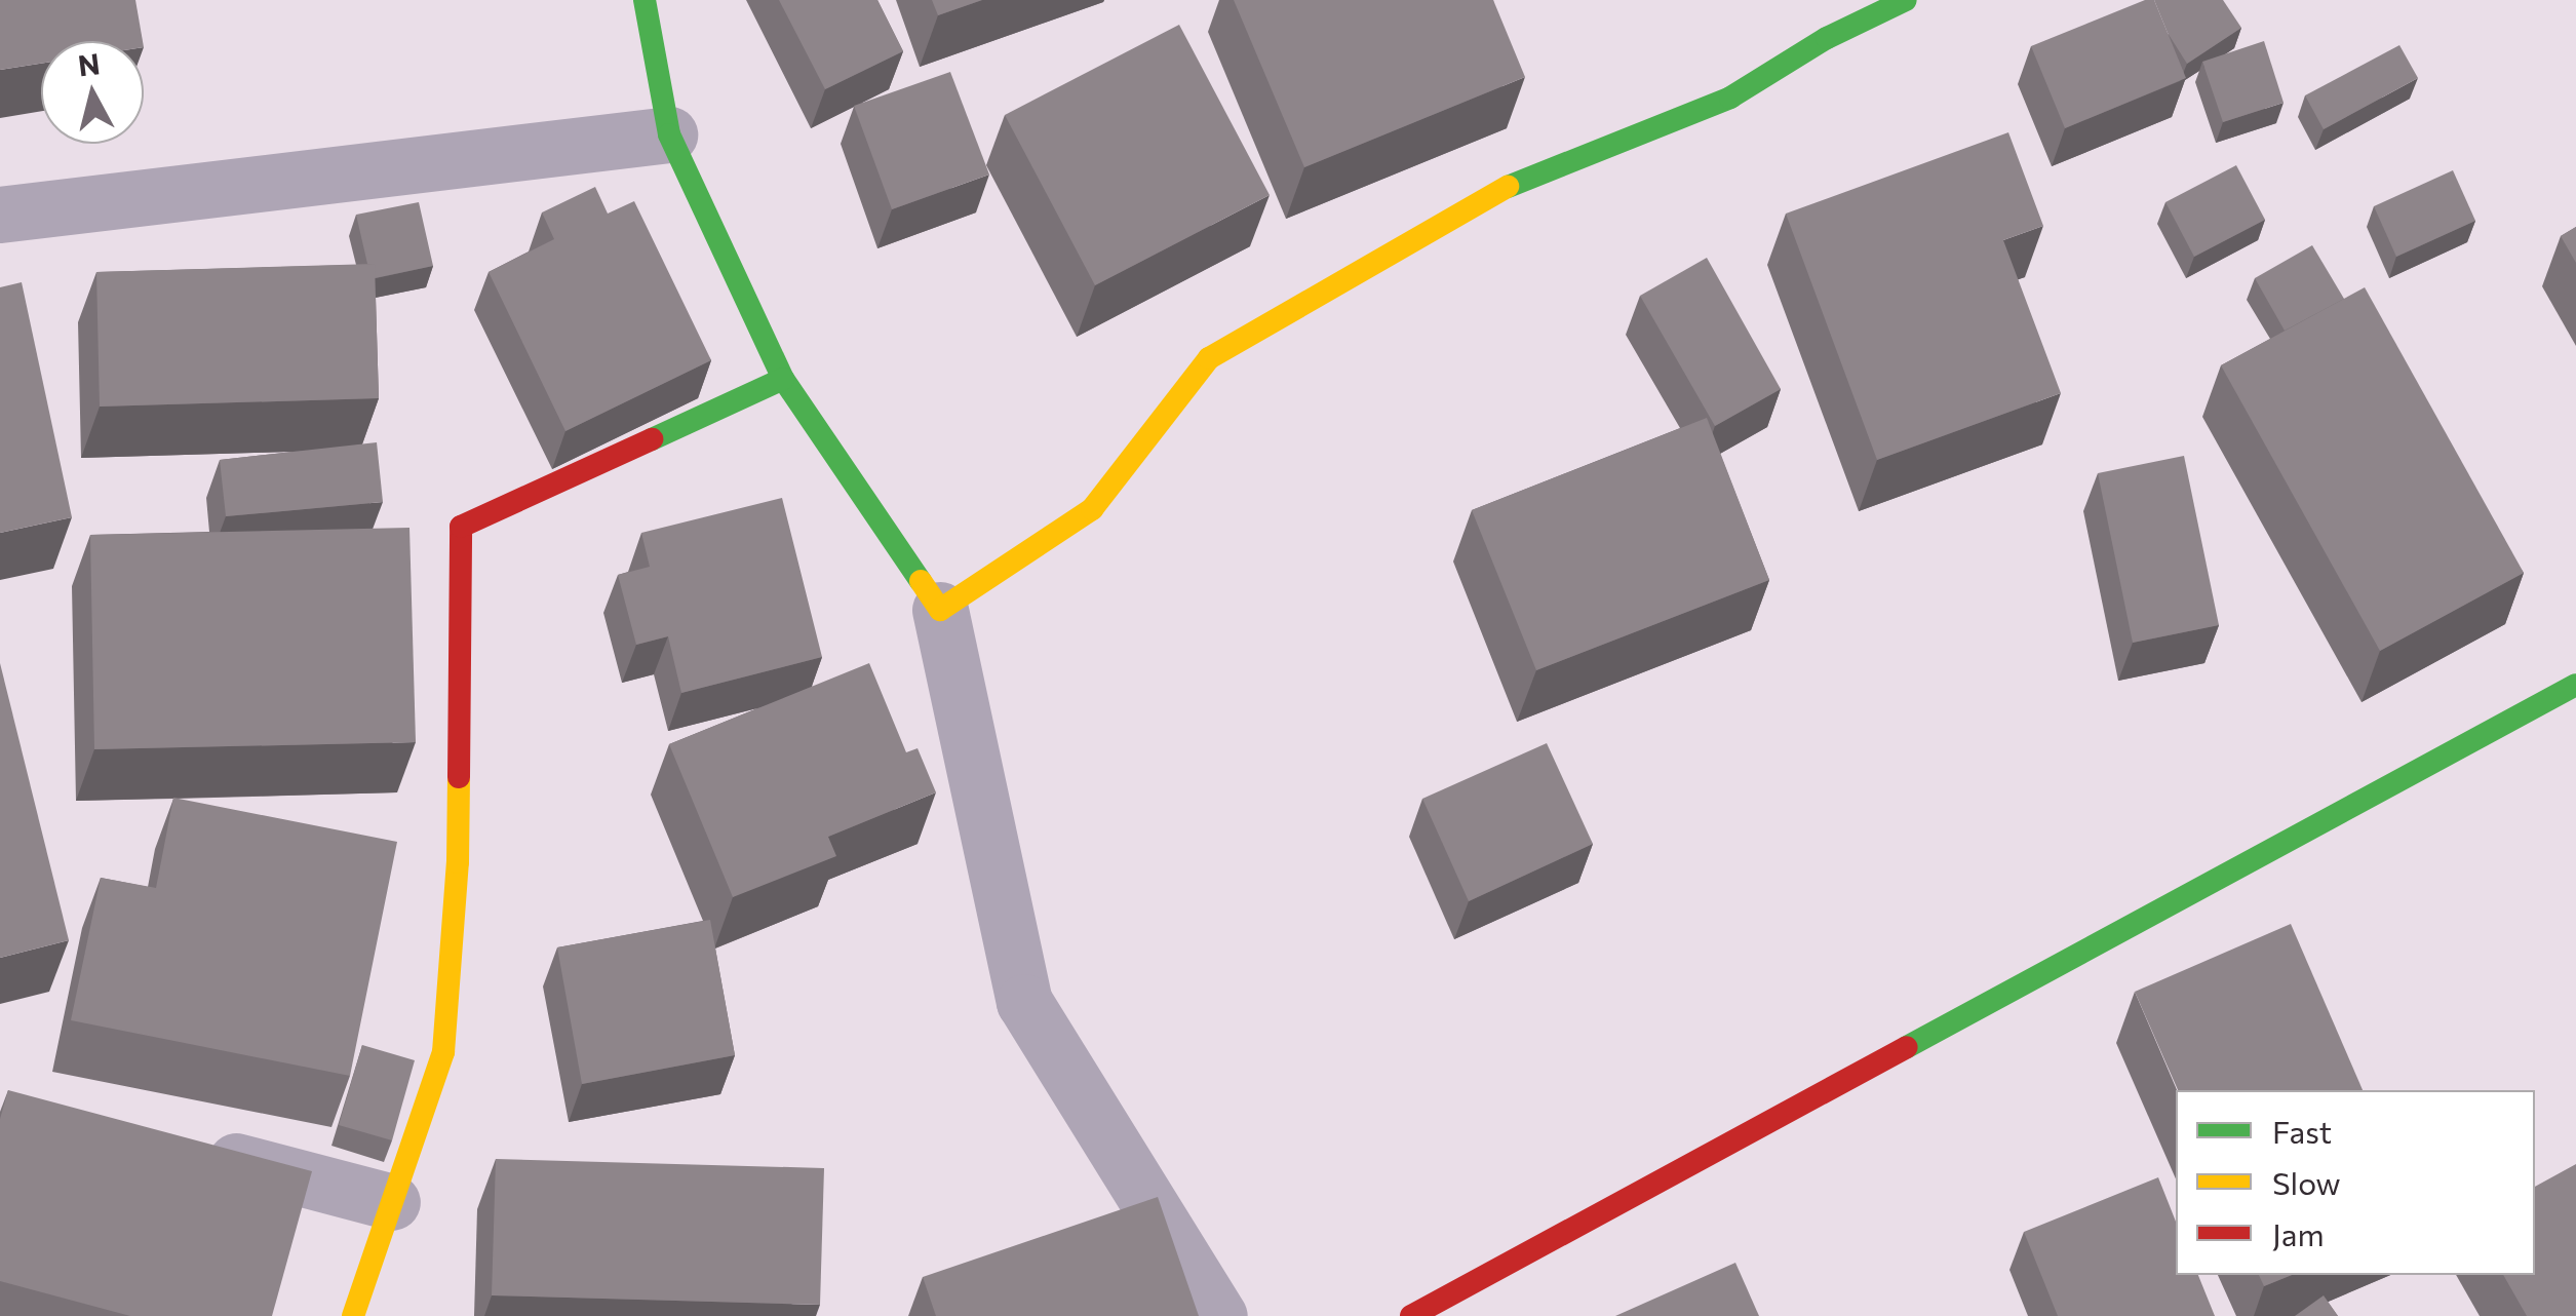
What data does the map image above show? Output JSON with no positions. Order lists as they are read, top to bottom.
{
  "legend": ["Fast", "Slow", "Jam"],
  "north": "top"
}
